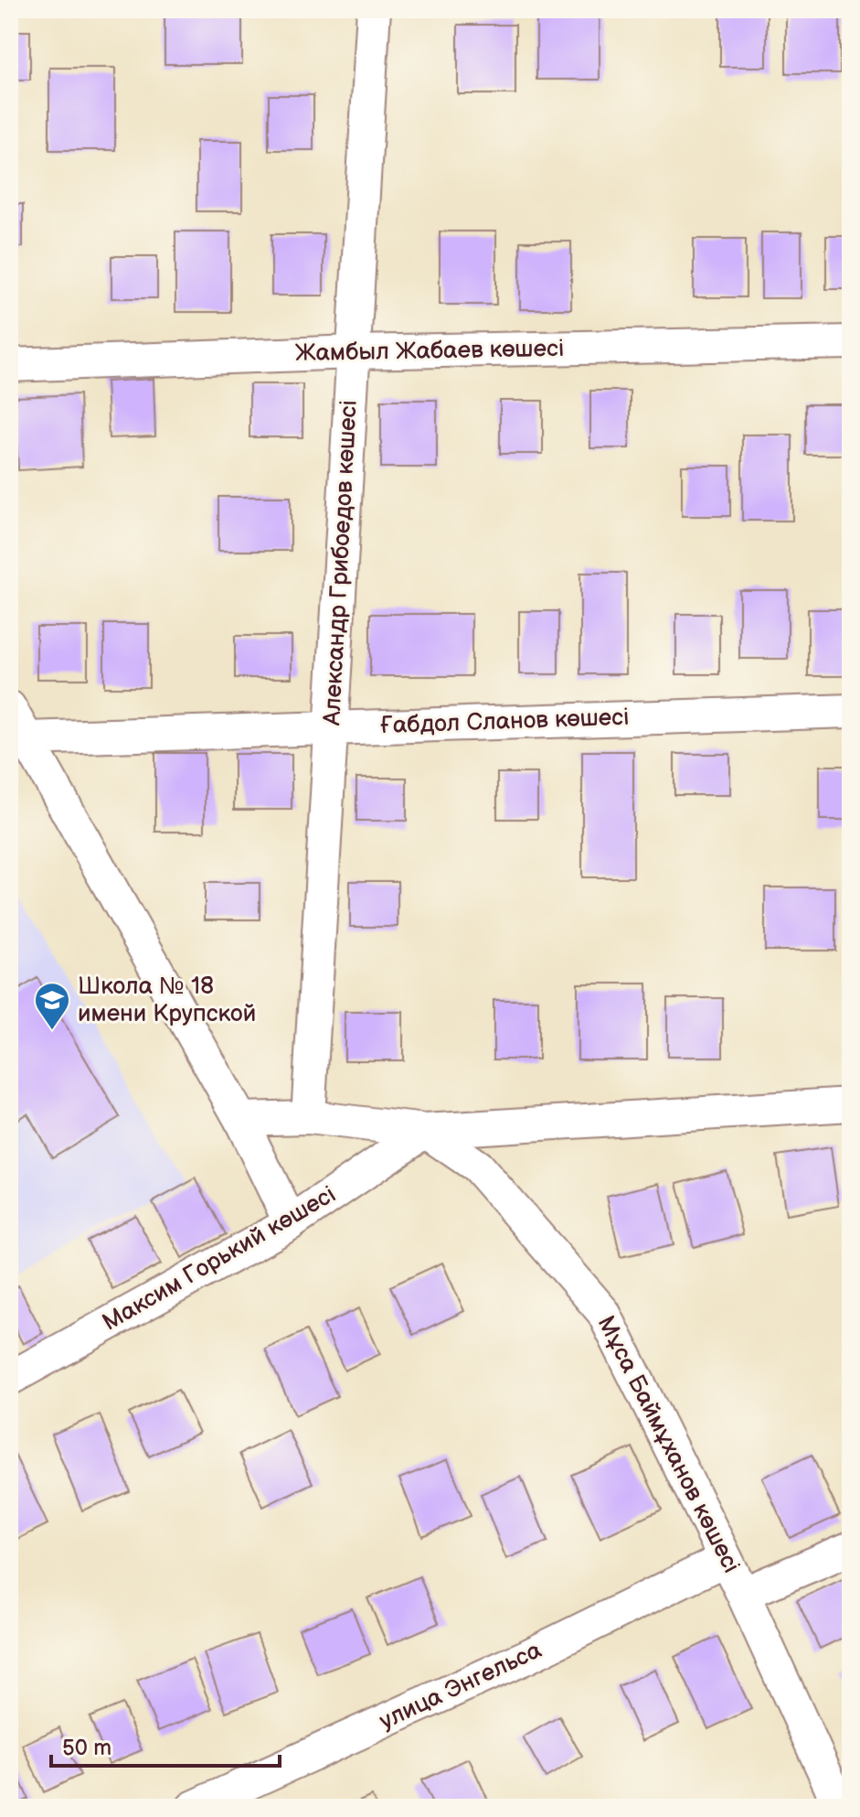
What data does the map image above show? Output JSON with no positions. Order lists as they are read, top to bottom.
{
  "streets": {
    "street": [
      "Жамбыл Жабаев көшесі",
      "Александр Грибоедов көшесі",
      "Ғабдол Сланов көшесі",
      "Максим Горький көшесі",
      "Мұса Баймұханов көшесі",
      "улица Энгельса"
    ]
  },
  "crossings": [
    ["Жамбыл Жабаев көшесі", "Александр Грибоедов көшесі"],
    ["Александр Грибоедов көшесі", "Ғабдол Сланов көшесі"],
    ["Максим Горький көшесі", "Мұса Баймұханов көшесі"],
    ["Мұса Баймұханов көшесі", "улица Энгельса"]
  ],
  "places": {
    "school or university": ["Школа № 18 имени Крупской"]
  },
  "scale_bar": "50 m"
}
